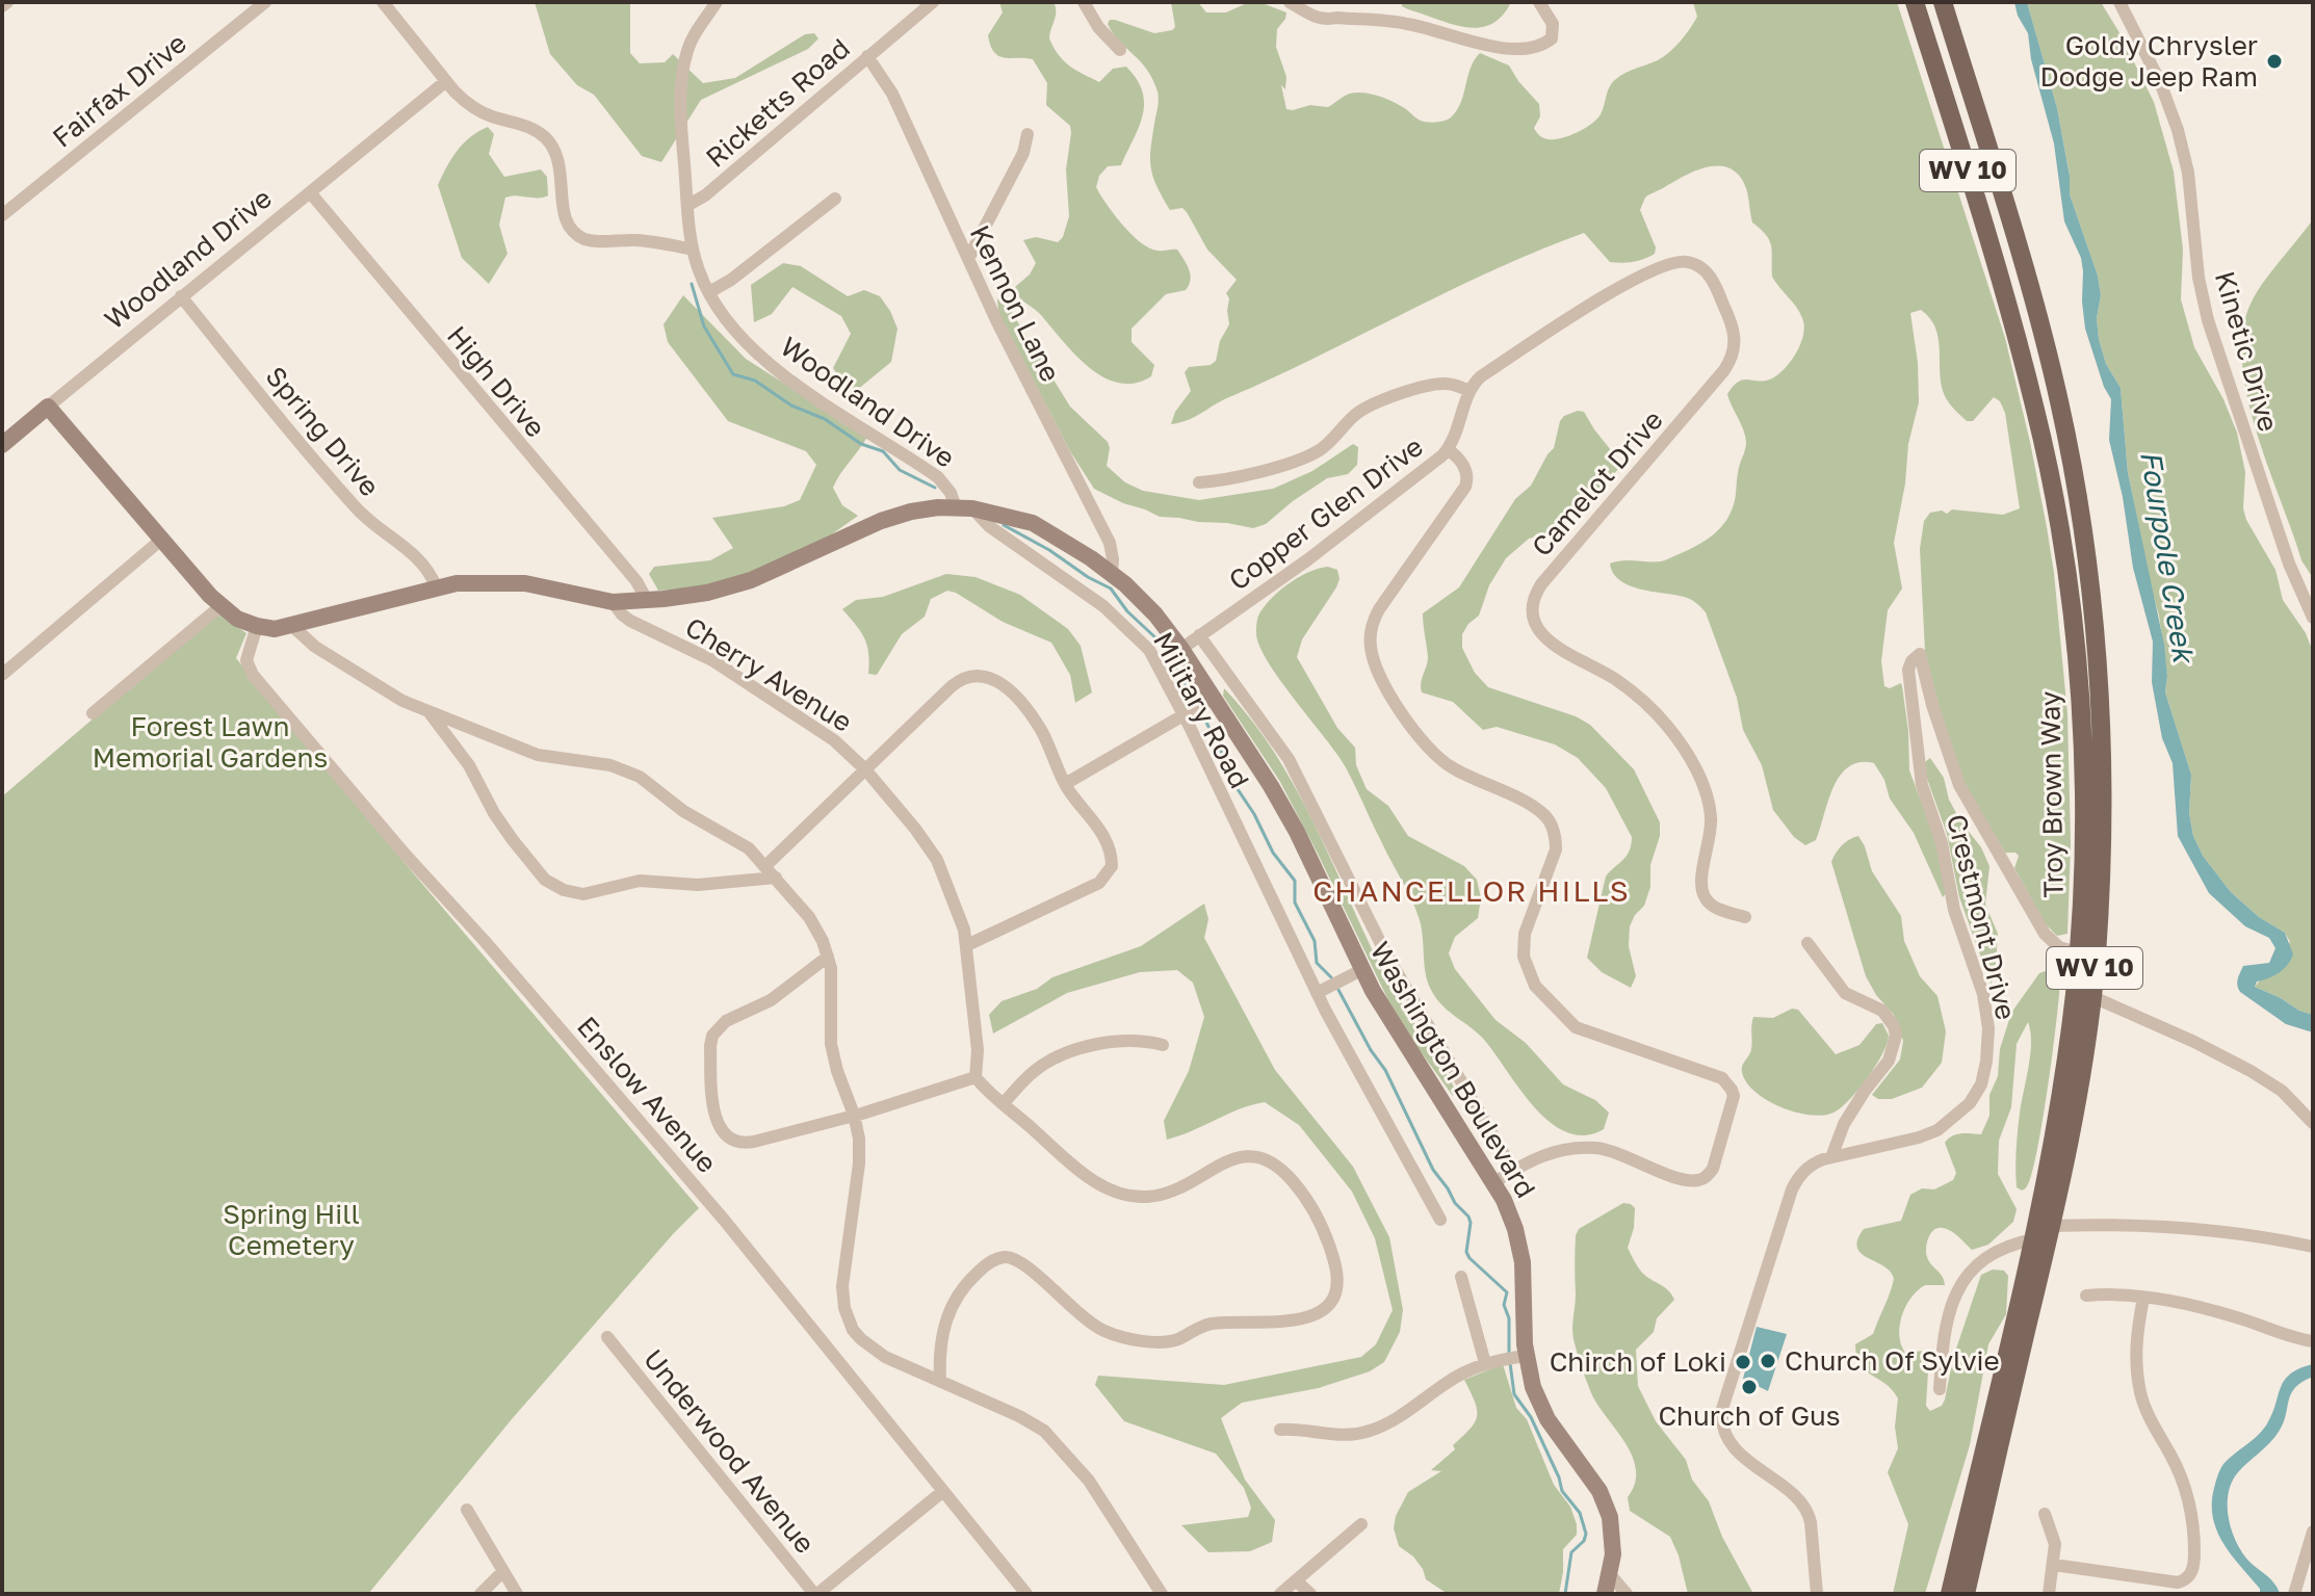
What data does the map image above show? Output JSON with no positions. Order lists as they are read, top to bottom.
{
  "streets": {
    "main road": ["WV 10", "Troy Brown Way"],
    "street": [
      "Fairfax Drive",
      "Ricketts Road",
      "Woodland Drive",
      "Kennon Lane",
      "Kinetic Drive",
      "High Drive",
      "Spring Drive",
      "Camelot Drive",
      "Copper Glen Drive",
      "Cherry Avenue",
      "Military Road",
      "Crestmont Drive",
      "Washington Boulevard",
      "Enslow Avenue",
      "Underwood Avenue"
    ]
  },
  "crossings": [
    ["Ricketts Road", "Woodland Drive"],
    ["Ricketts Road", "Kennon Lane"],
    ["Woodland Drive", "High Drive"],
    ["Woodland Drive", "Spring Drive"],
    ["Woodland Drive", "Military Road"],
    ["Woodland Drive", "Washington Boulevard"],
    ["Kennon Lane", "Washington Boulevard"],
    ["High Drive", "Washington Boulevard"],
    ["Spring Drive", "Washington Boulevard"],
    ["Camelot Drive", "Copper Glen Drive"],
    ["Copper Glen Drive", "Washington Boulevard"],
    ["Cherry Avenue", "Washington Boulevard"],
    ["Military Road", "Washington Boulevard"],
    ["Troy Brown Way", "Crestmont Drive"],
    ["Washington Boulevard", "Enslow Avenue"]
  ],
  "districts": ["CHANCELLOR HILLS"],
  "water": ["Fourpole Creek"],
  "parks": ["Forest Lawn Memorial Gardens", "Spring Hill Cemetery"],
  "places": [
    "Goldy Chrysler Dodge Jeep Ram",
    "Church Of Sylvie",
    "Chirch of Loki",
    "Church of Gus"
  ]
}
